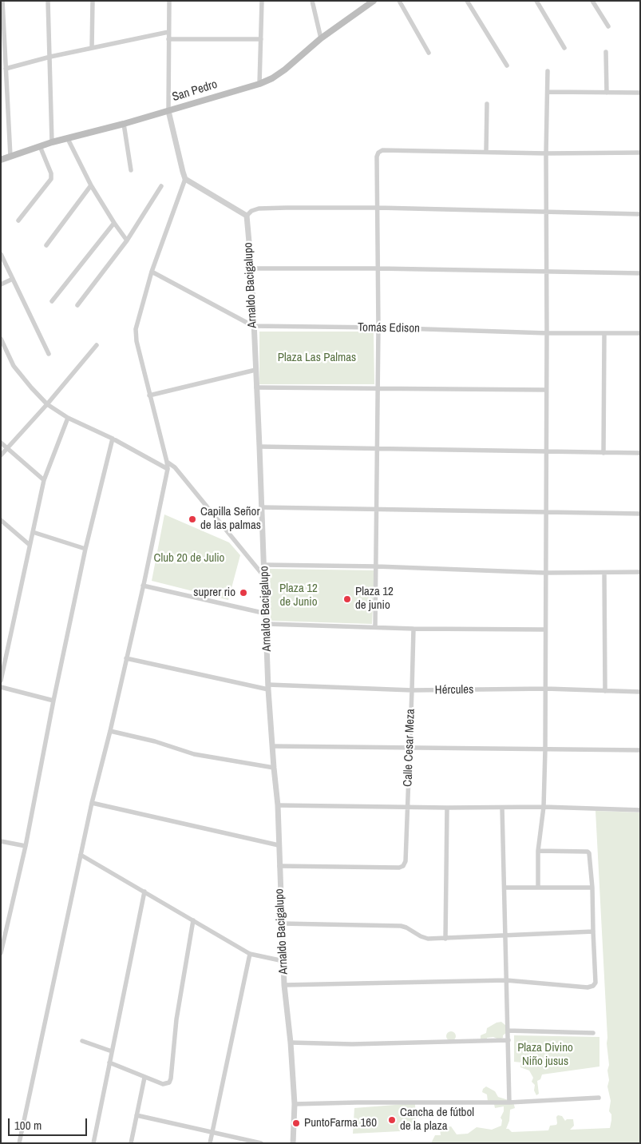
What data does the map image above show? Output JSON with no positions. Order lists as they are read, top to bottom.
{
  "streets": {
    "main road": ["San Pedro"],
    "street": [
      "Arnaldo Bacigalupo",
      "Tomás Edison",
      "Hércules",
      "Calle Cesar Meza"
    ]
  },
  "crossings": [
    ["Arnaldo Bacigalupo", "Tomás Edison"],
    ["Arnaldo Bacigalupo", "Hércules"],
    ["Arnaldo Bacigalupo", "Calle Cesar Meza"],
    ["Hércules", "Calle Cesar Meza"]
  ],
  "parks": [
    "Plaza Las Palmas",
    "Club 20 de Julio",
    "Plaza 12 de Junio",
    "Plaza Divino Niño jusus"
  ],
  "places": [
    "Capilla Señor de las palmas",
    "suprer rio",
    "Plaza 12 de junio",
    "Cancha de fútbol de la plaza",
    "PuntoFarma 160"
  ],
  "scale_bar": "100 m"
}
